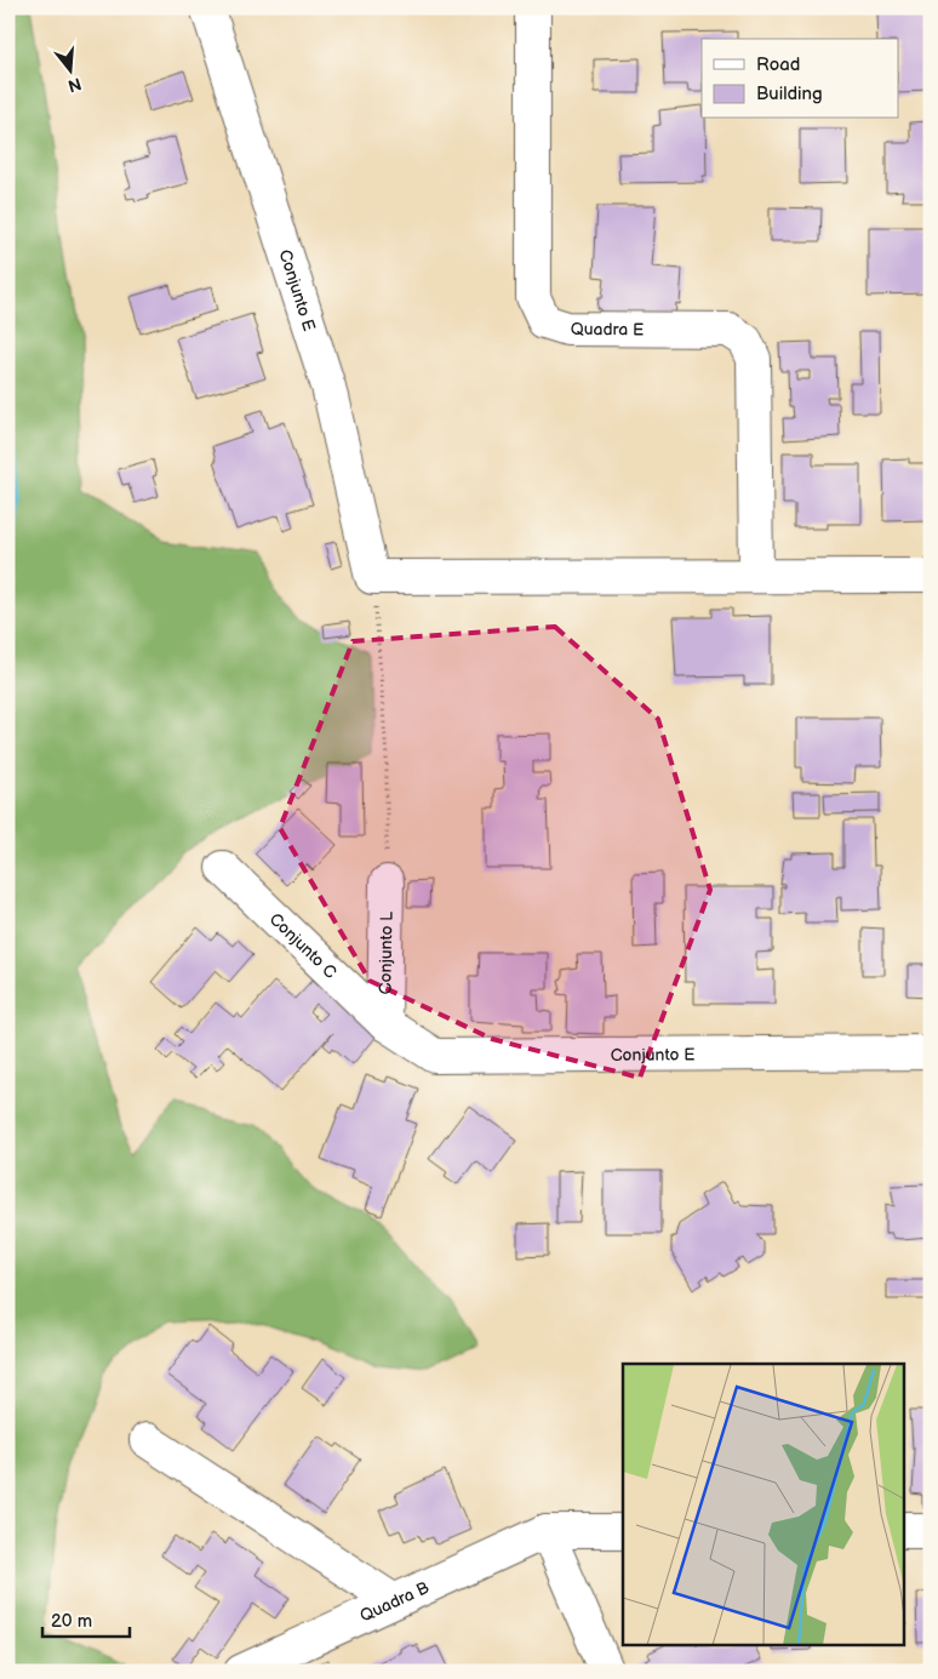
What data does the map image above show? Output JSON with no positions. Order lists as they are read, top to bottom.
{
  "streets": {
    "street": [
      "Conjunto E",
      "Quadra E",
      "Conjunto C",
      "Conjunto L",
      "Quadra B"
    ]
  },
  "crossings": [
    ["Conjunto E", "Conjunto C"],
    ["Conjunto E", "Conjunto L"],
    ["Conjunto C", "Conjunto L"]
  ],
  "legend": ["Road", "Building"],
  "scale_bar": "20 m",
  "north": "bottom"
}
